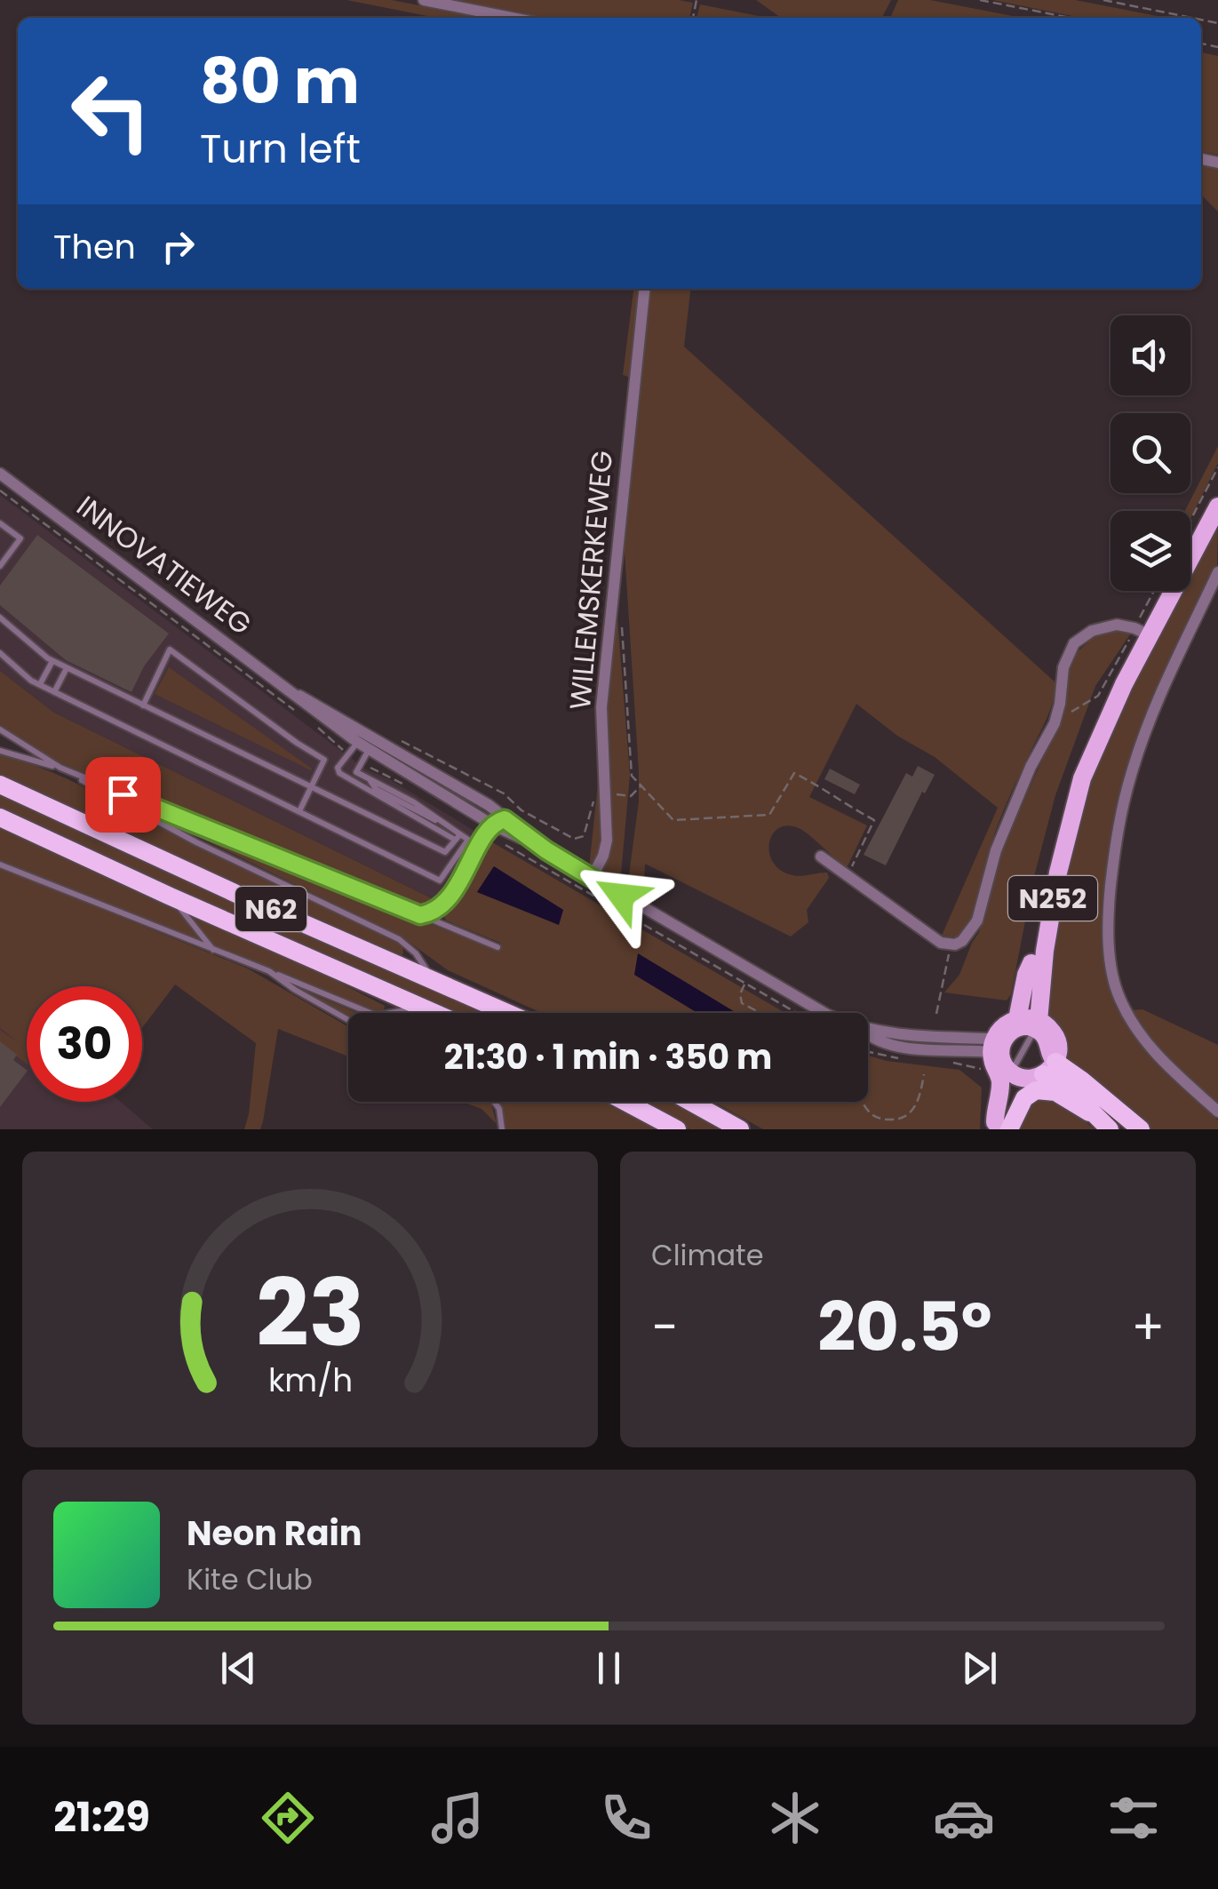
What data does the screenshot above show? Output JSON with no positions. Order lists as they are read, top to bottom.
{
  "streets": {
    "highway": ["N62"],
    "main road": ["N252"],
    "street": ["INNOVATIEWEG", "WILLEMSKERKEWEG"]
  },
  "crossings": [
    ["INNOVATIEWEG", "WILLEMSKERKEWEG"],
    ["INNOVATIEWEG", "N252"]
  ],
  "page": {
    "turn": ["80 m", "Turn left"],
    "then": "Then",
    "limit": "30",
    "trip": "21:30 · 1 min · 350 m",
    "tile": "Climate",
    "heat": ["−", "20.5°", "+"],
    "song": ["Neon Rain", "Kite Club"],
    "tabs": "21:29",
    "gauge": ["23", "km/h"]
  }
}
